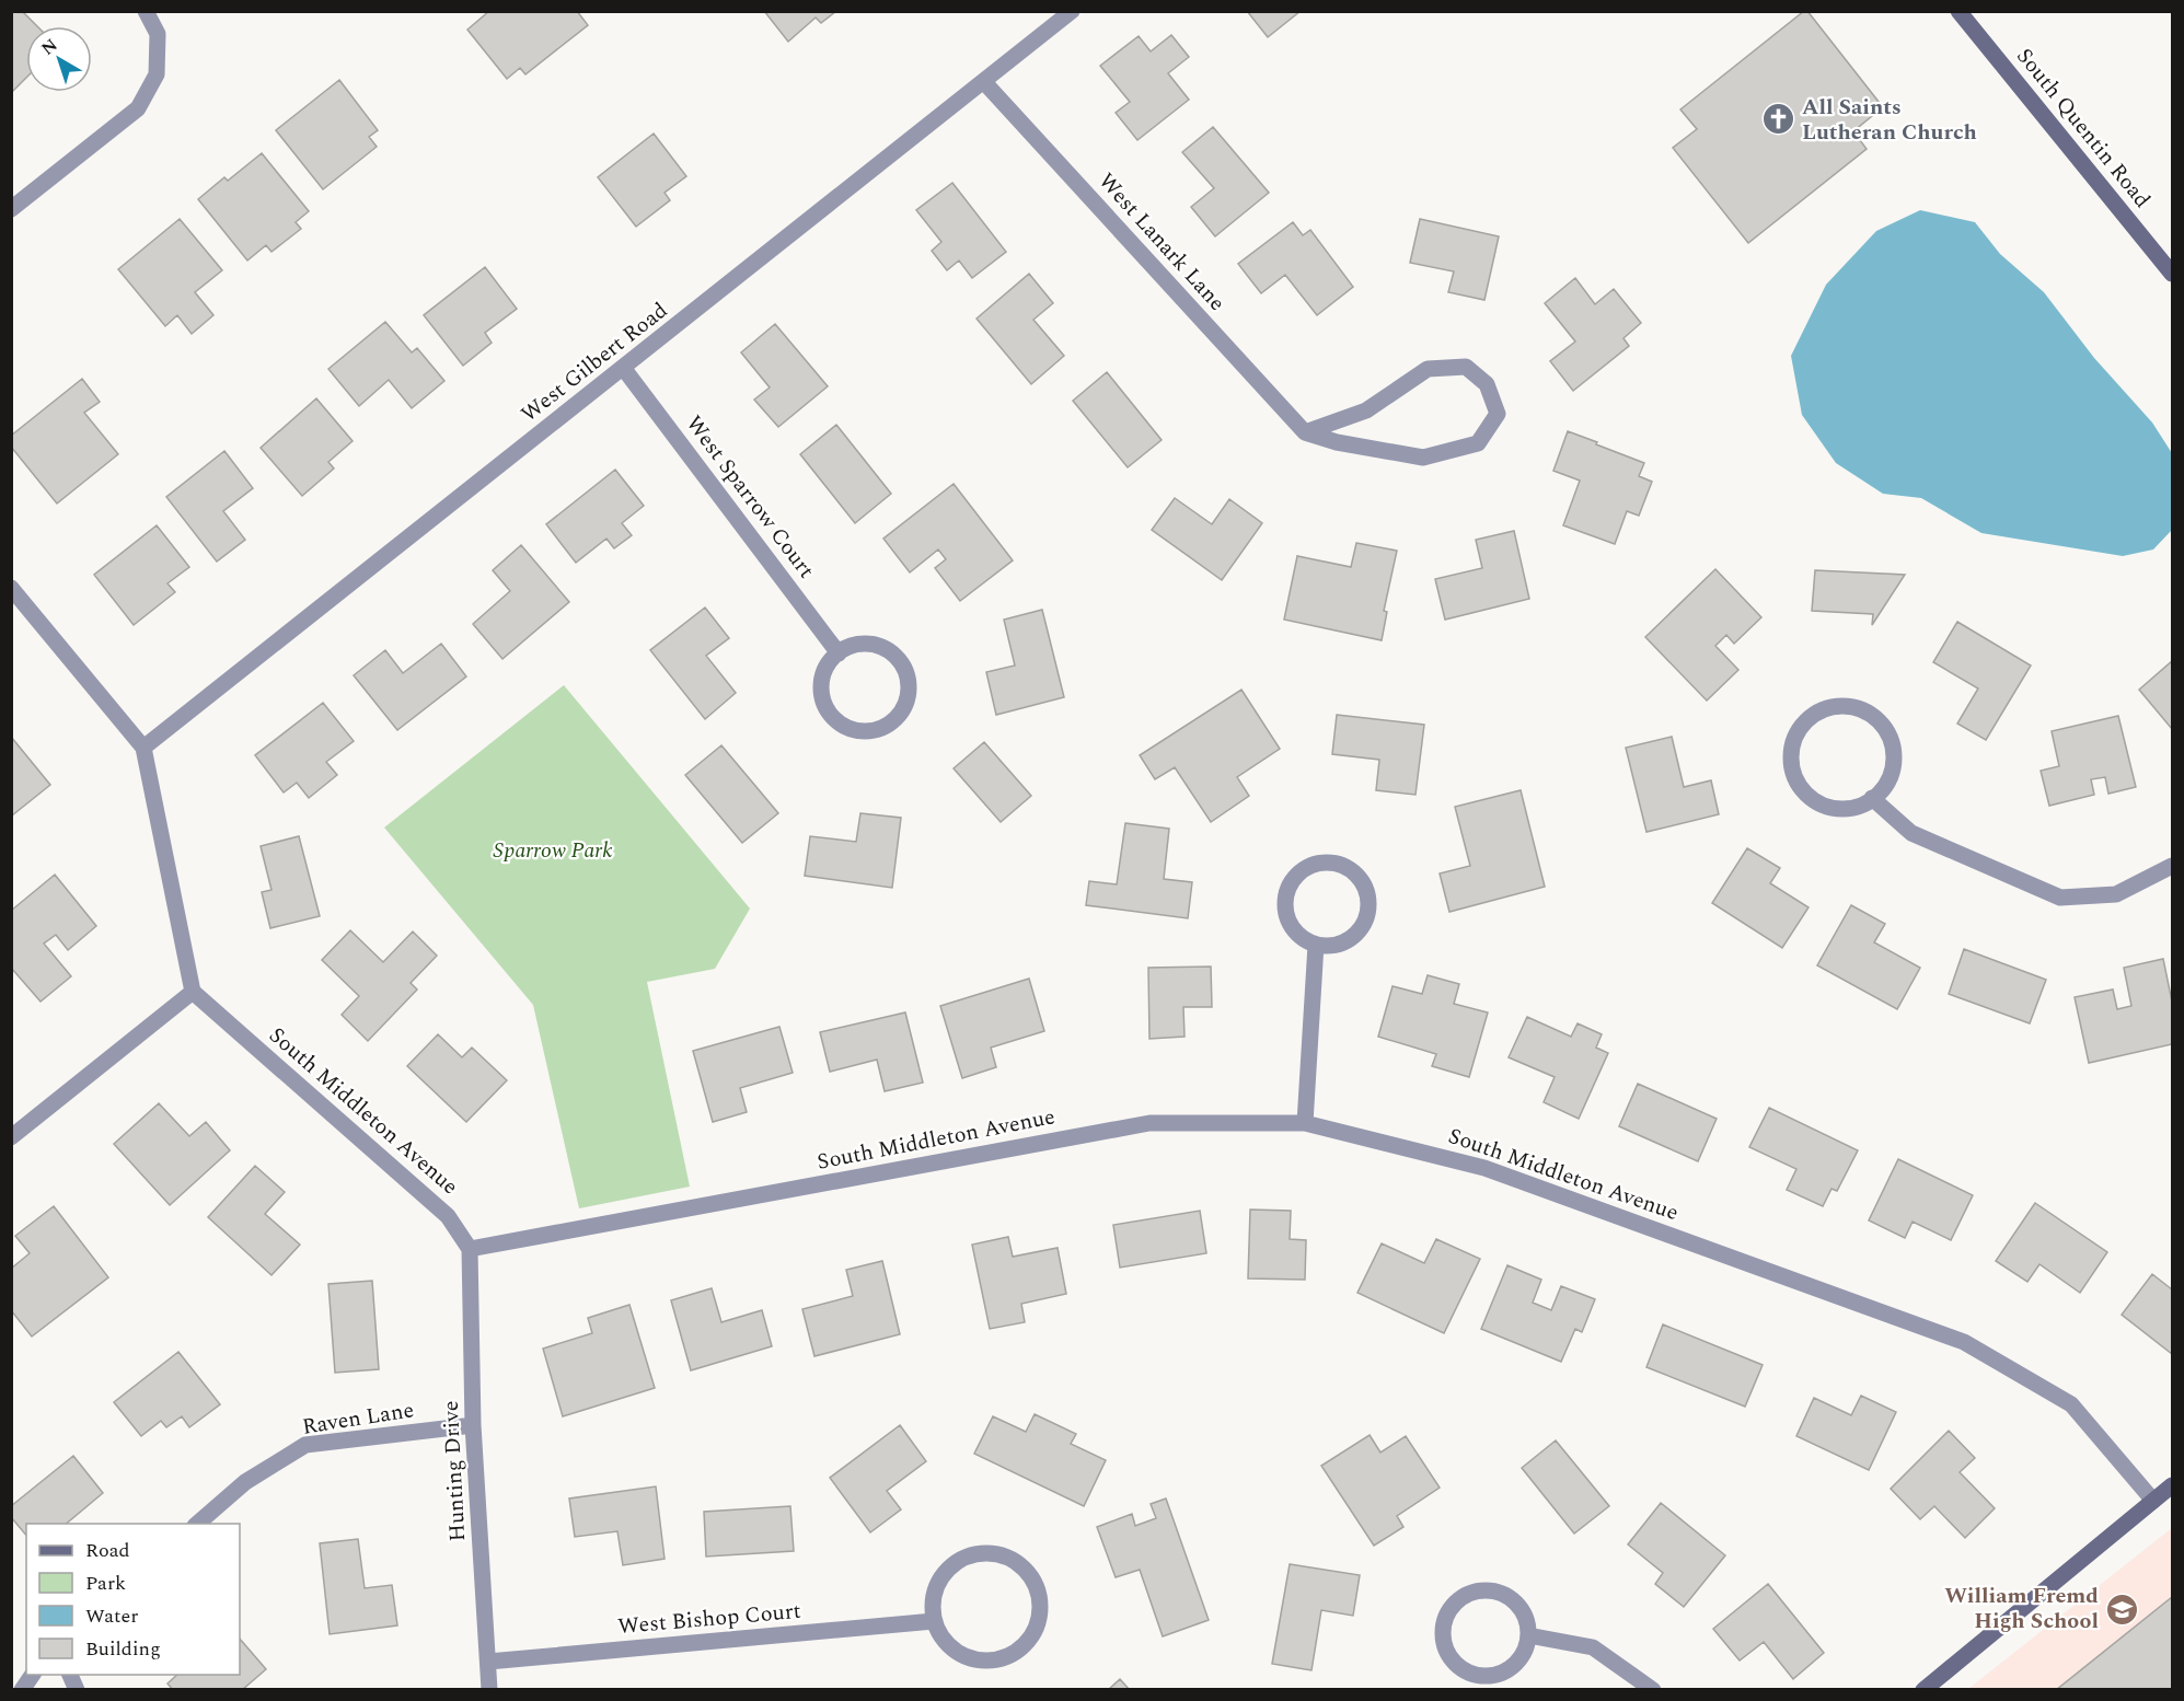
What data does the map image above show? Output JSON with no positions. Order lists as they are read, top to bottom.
{
  "streets": {
    "main road": ["South Quentin Road"],
    "street": [
      "West Lanark Lane",
      "West Gilbert Road",
      "West Sparrow Court",
      "South Middleton Avenue",
      "Raven Lane",
      "Hunting Drive",
      "West Bishop Court"
    ]
  },
  "crossings": [
    ["West Lanark Lane", "West Gilbert Road"],
    ["West Gilbert Road", "West Sparrow Court"],
    ["South Middleton Avenue", "Hunting Drive"],
    ["Raven Lane", "Hunting Drive"],
    ["Hunting Drive", "West Bishop Court"]
  ],
  "parks": ["Sparrow Park"],
  "places": {
    "church": ["All Saints Lutheran Church"],
    "school or university": ["William Fremd High School"]
  },
  "legend": [
    "Road",
    "Park",
    "Water",
    "Building"
  ],
  "north": "top left"
}
